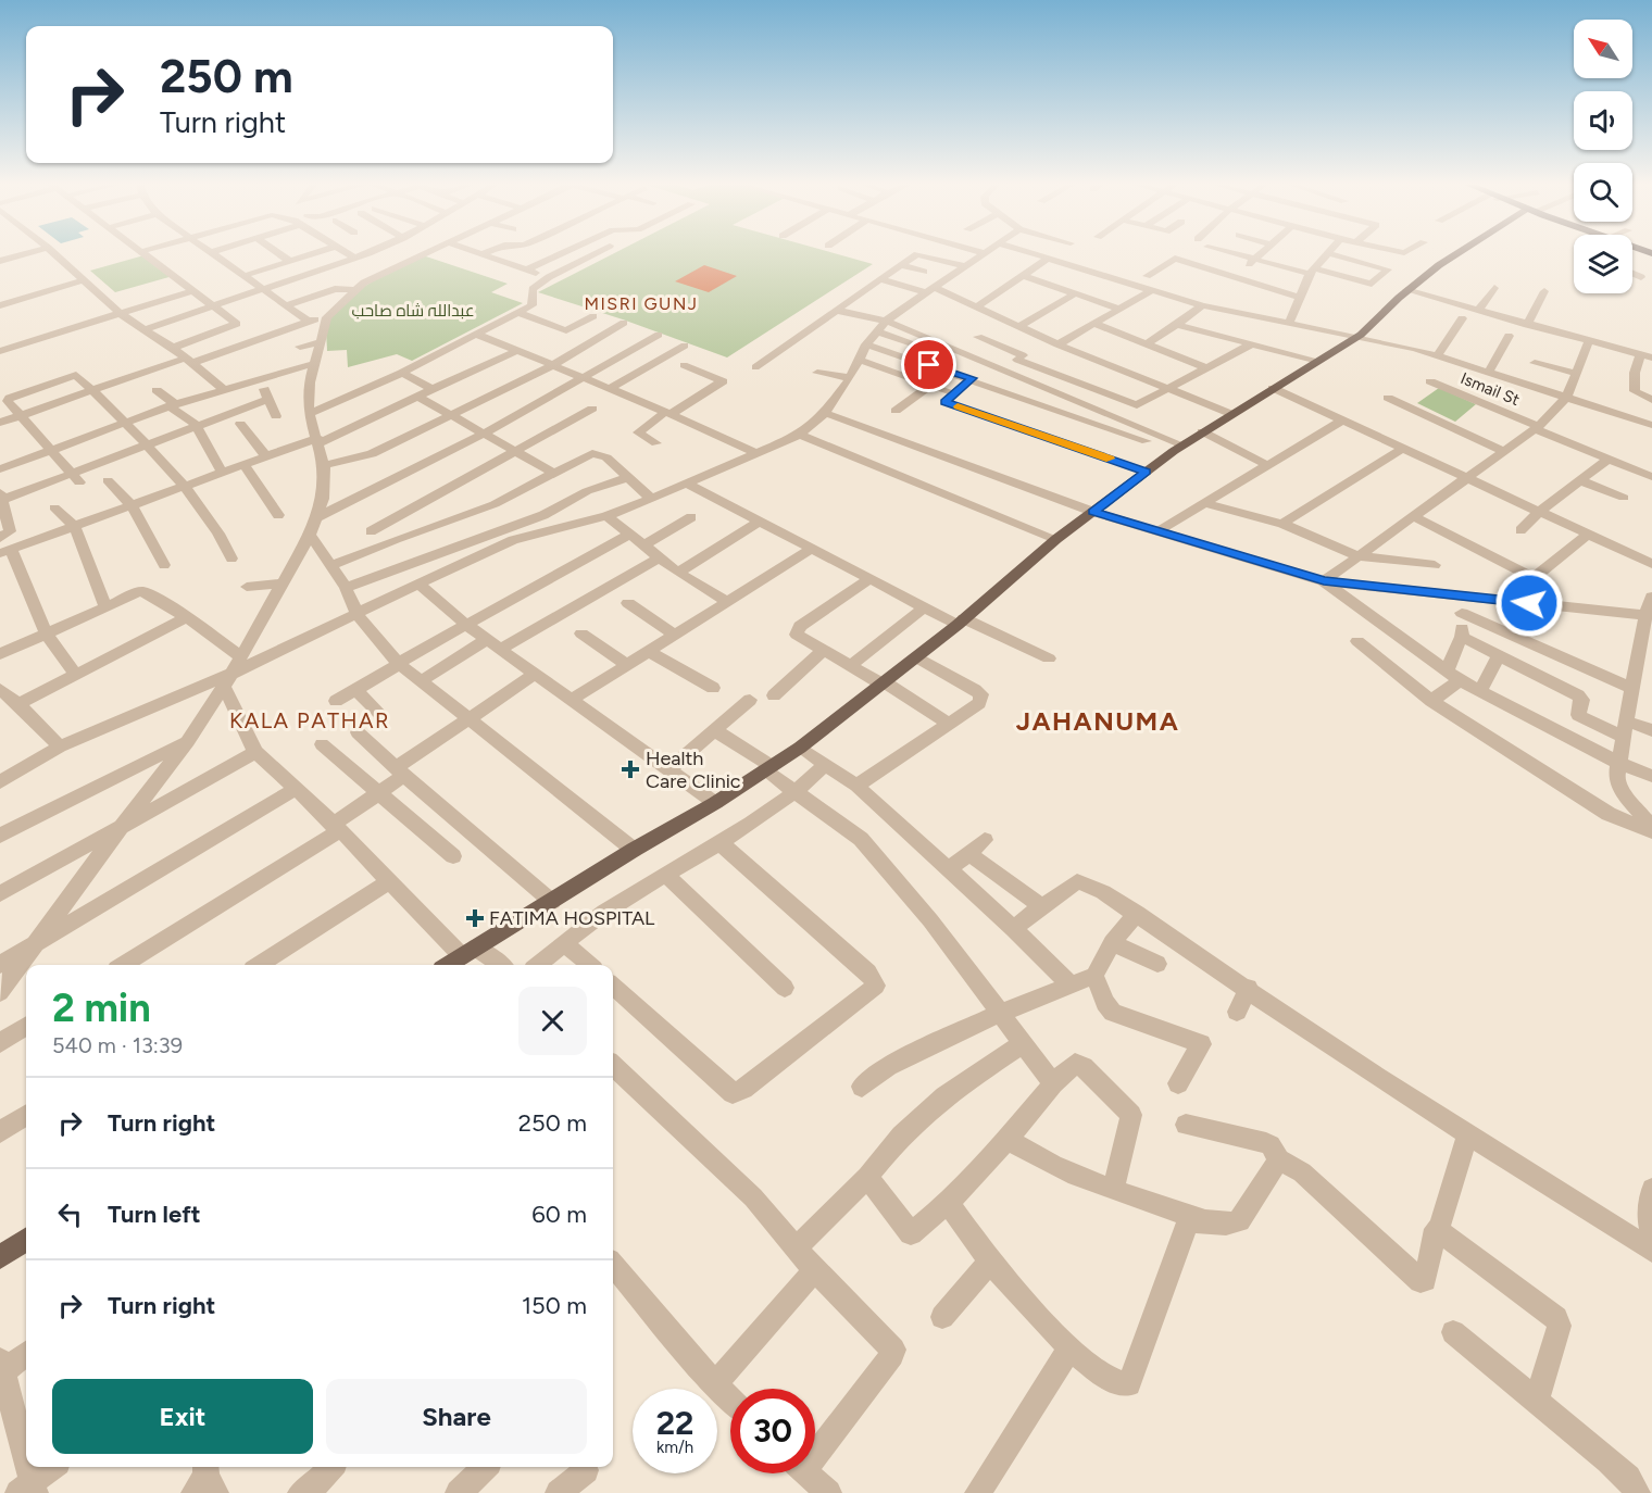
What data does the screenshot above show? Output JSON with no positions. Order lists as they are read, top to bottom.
{
  "streets": {
    "street": ["Ismail St"]
  },
  "districts": ["MISRI GUNJ", "KALA PATHAR", "JAHANUMA"],
  "parks": ["عبداللہ شاہ صاحب"],
  "places": {
    "health": ["Health Care Clinic", "FATIMA HOSPITAL"]
  },
  "north": "top left",
  "page": {
    "turn": ["250 m", "Turn right"],
    "heading": ["2 min", "540 m · 13:39"],
    "list": [
      {
        "name": "Turn right",
        "value": "250 m"
      },
      {
        "name": "Turn left",
        "value": "60 m"
      },
      {
        "name": "Turn right",
        "value": "150 m"
      }
    ],
    "buttons": ["Exit", "Share"],
    "speed": "22 km/h",
    "limit": "30"
  }
}
